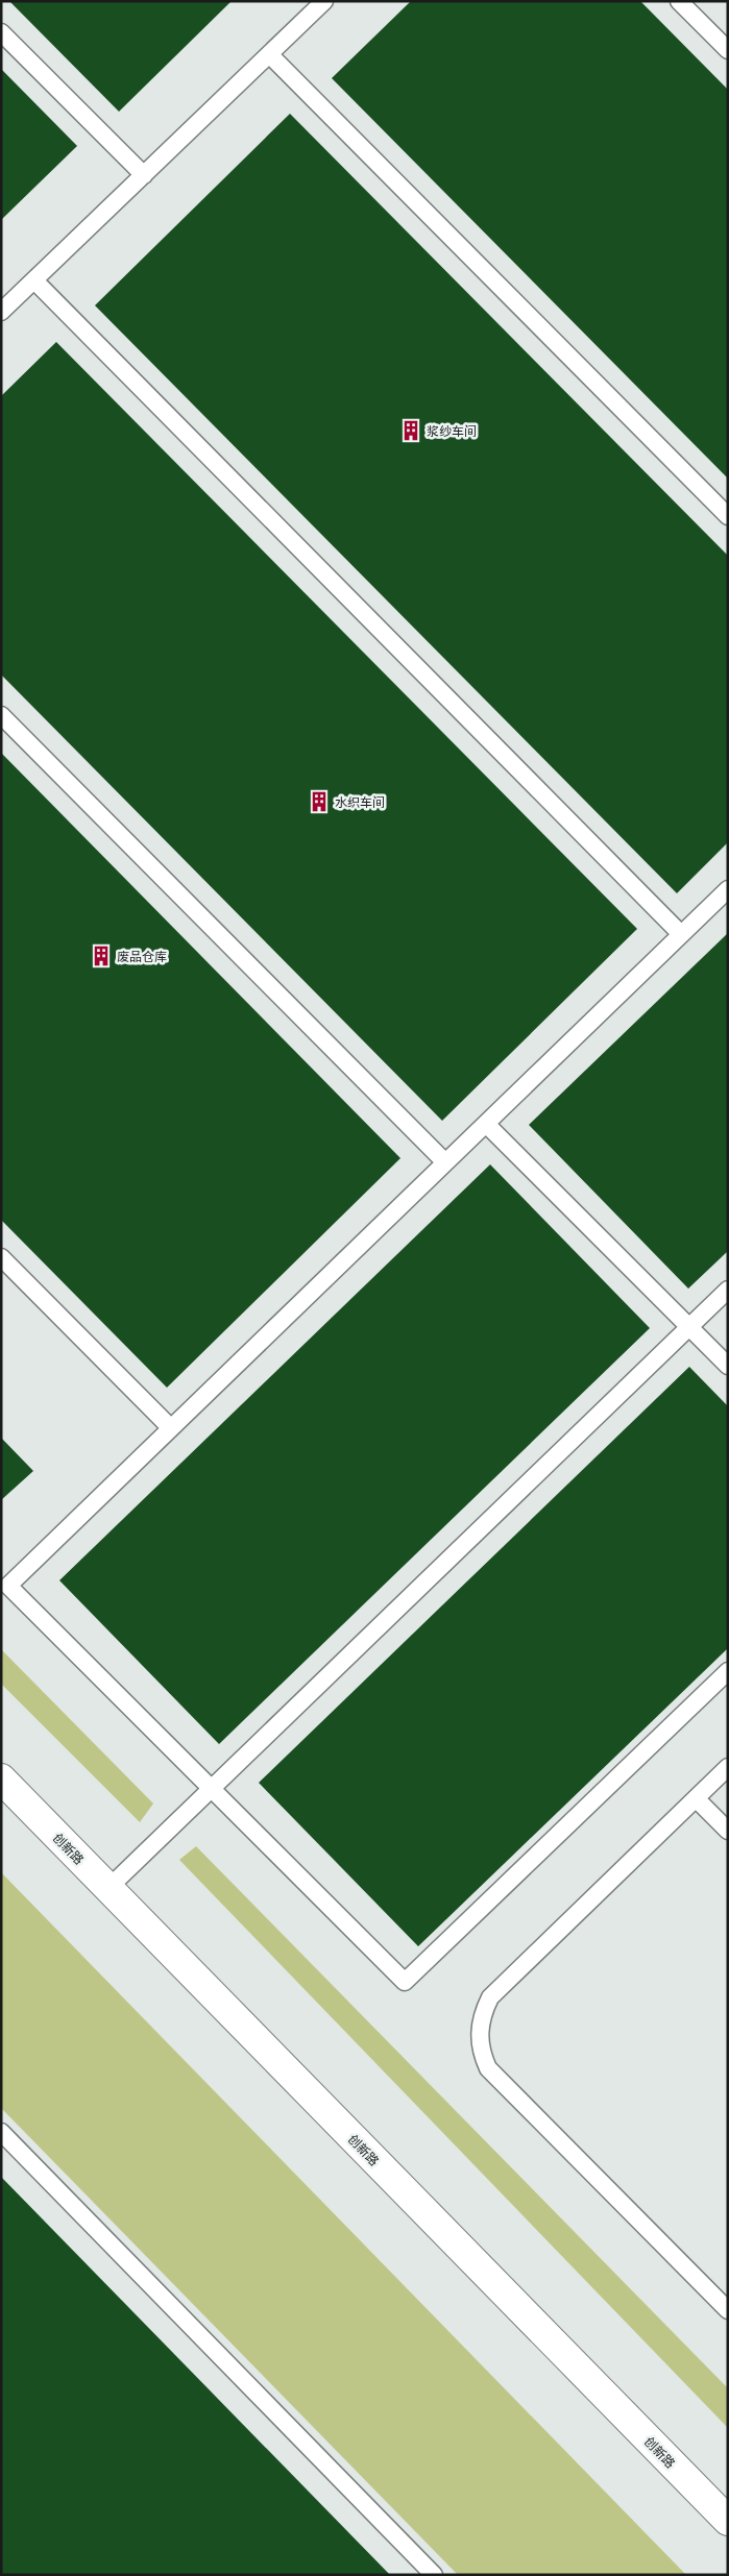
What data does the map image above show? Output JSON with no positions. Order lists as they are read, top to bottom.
{
  "streets": {
    "main road": ["创新路"]
  },
  "places": {
    "building": ["浆纱车间", "水织车间", "废品仓库"]
  }
}
